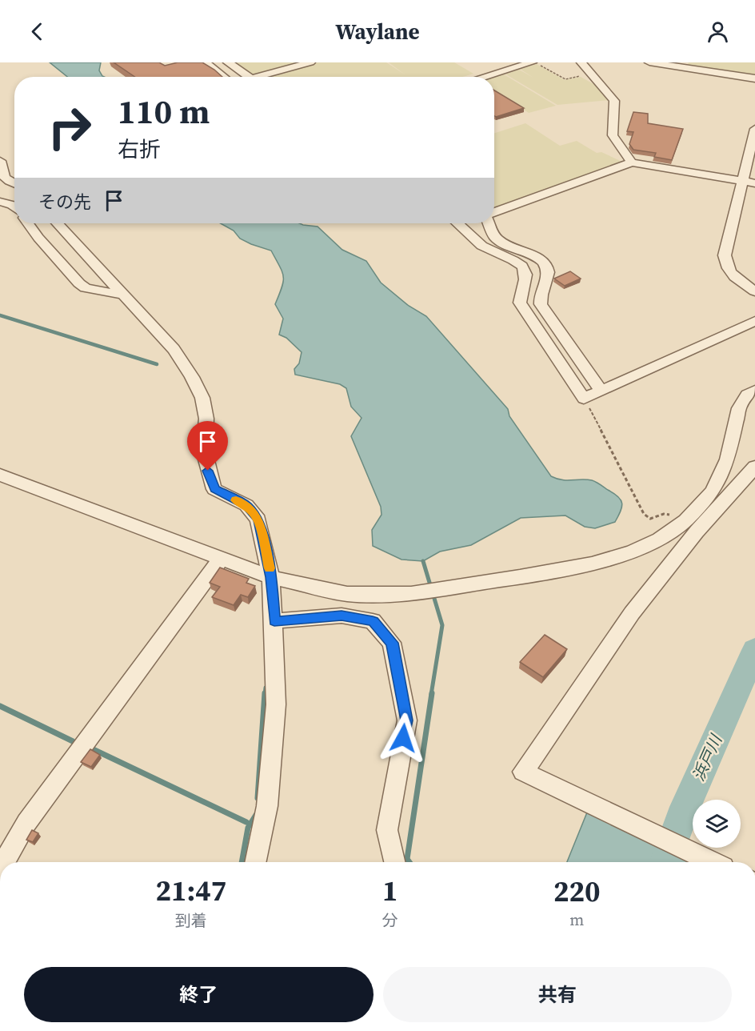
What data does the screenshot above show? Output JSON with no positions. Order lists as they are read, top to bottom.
{
  "water": ["浜戸川"],
  "page": {
    "header": "Waylane",
    "turn": ["110 m", "右折"],
    "then": "その先",
    "eta": [
      "21:47",
      "到着",
      "1",
      "分",
      "220",
      "m"
    ],
    "buttons": ["終了", "共有"]
  }
}
